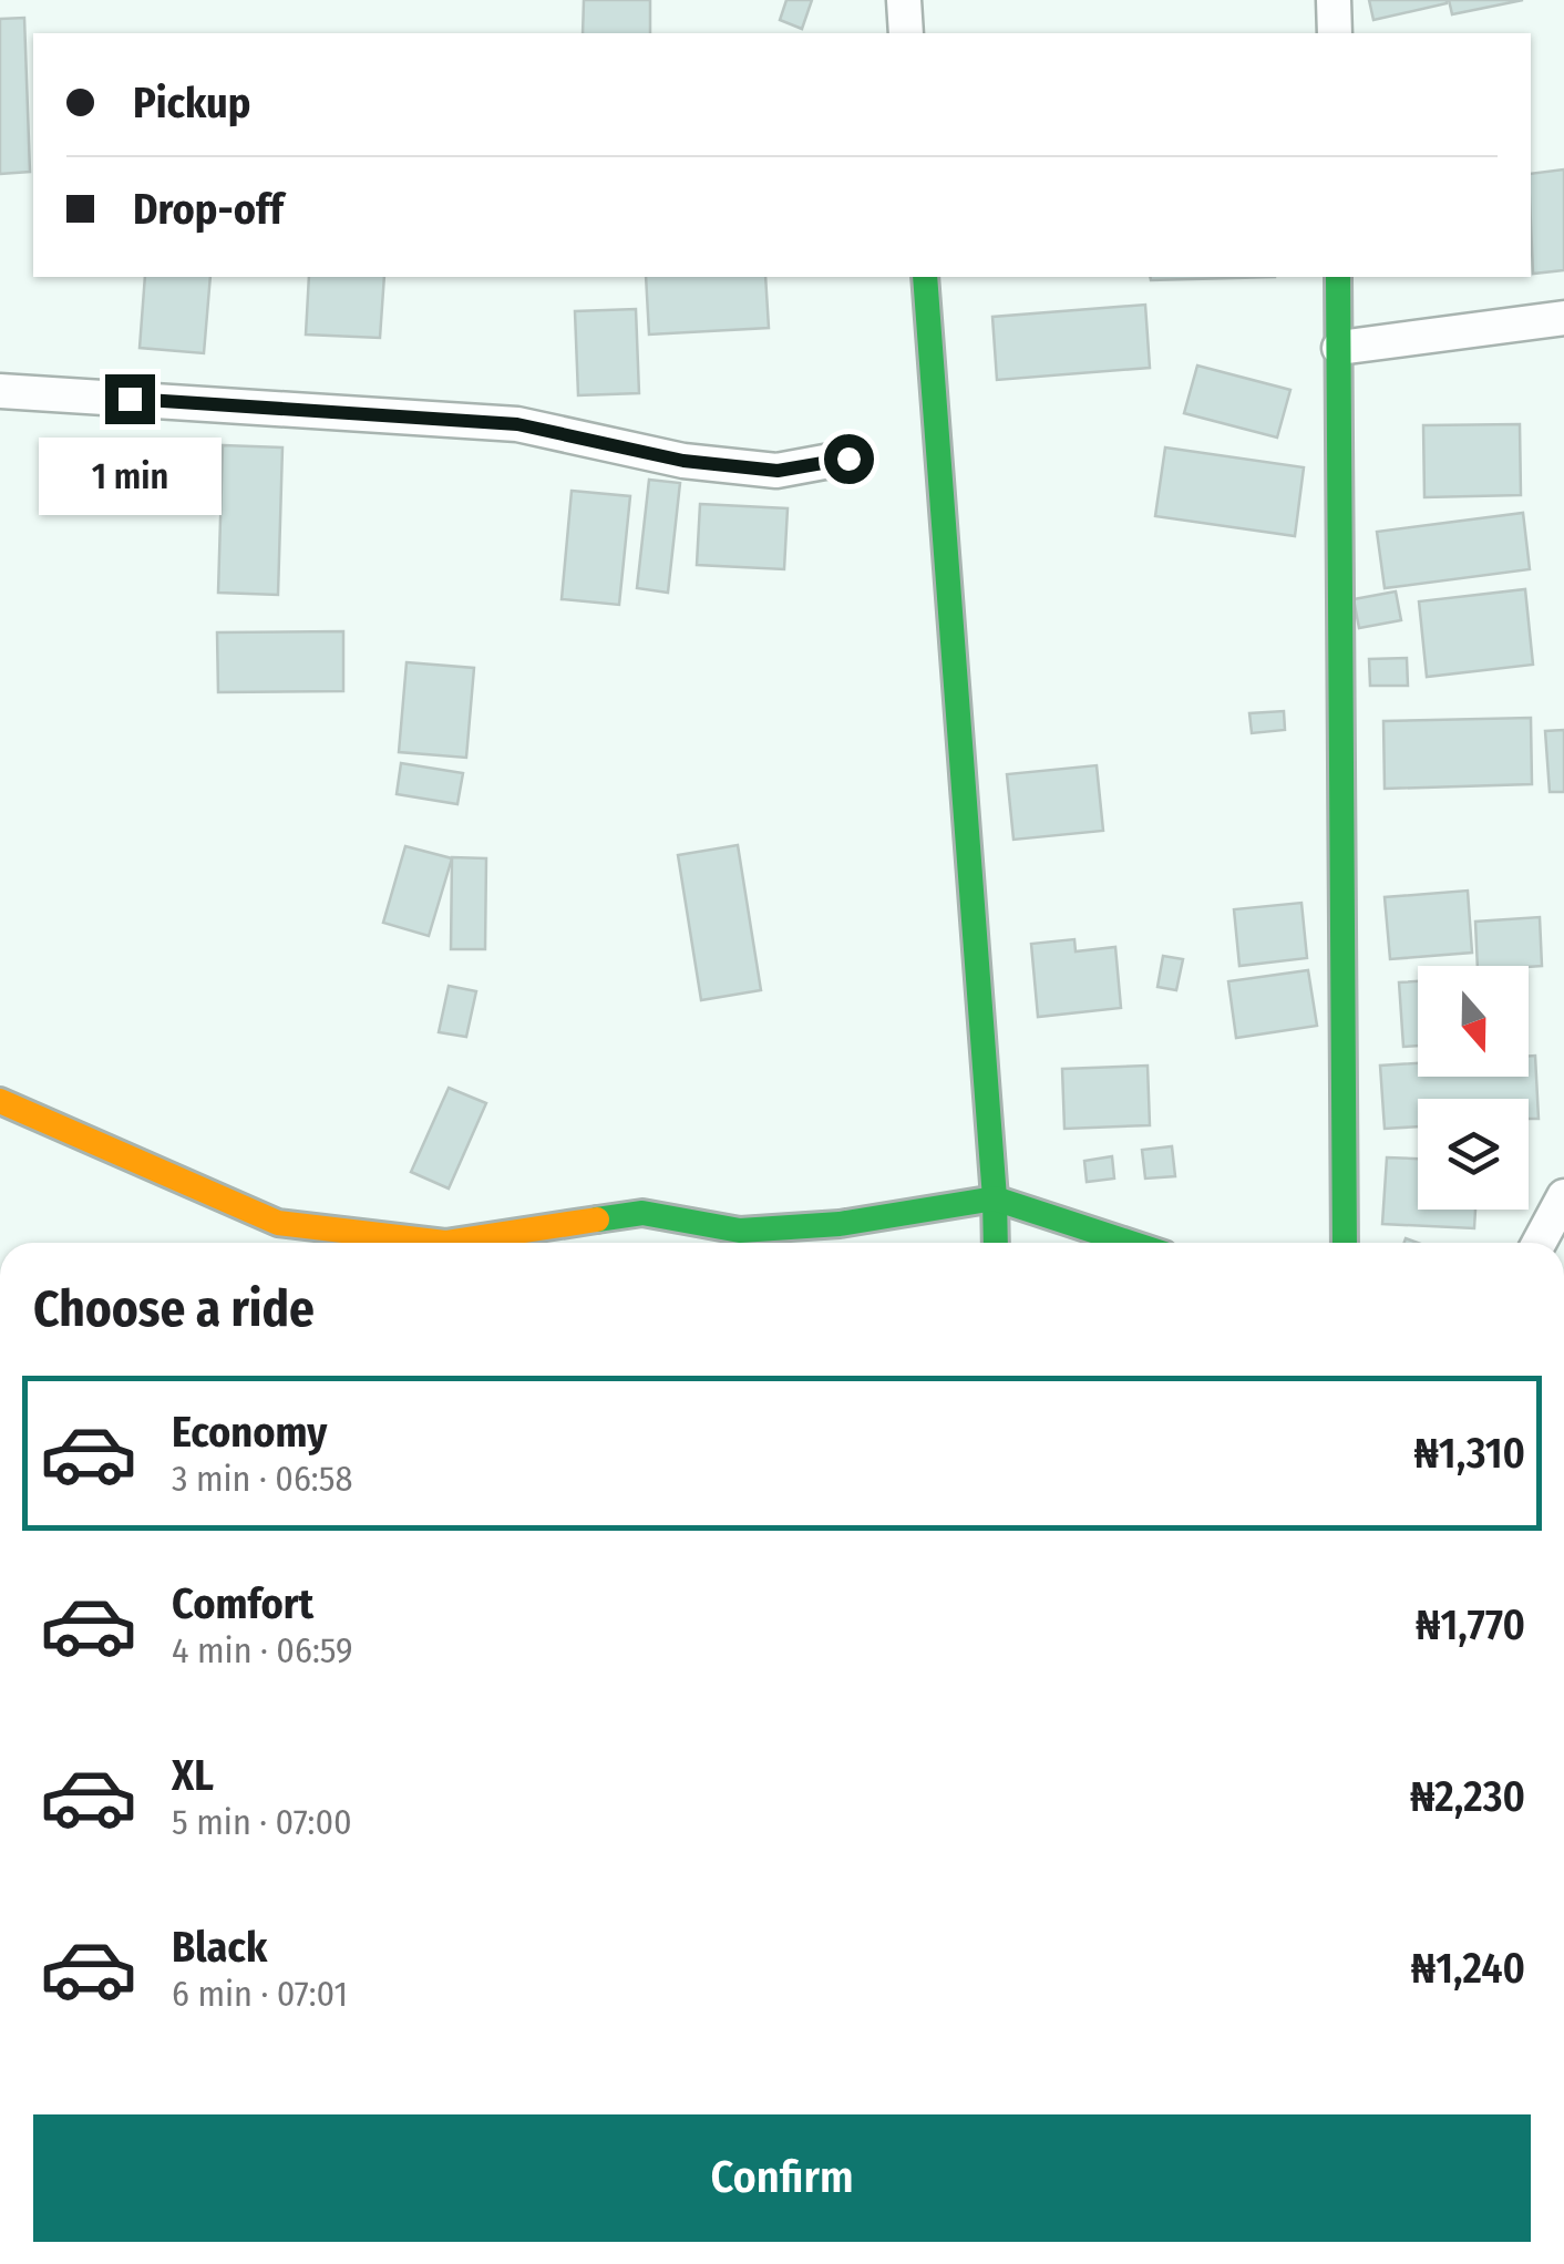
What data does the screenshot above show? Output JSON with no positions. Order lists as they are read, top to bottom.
{
  "north": "bottom",
  "page": {
    "banner": ["Pickup", "Drop-off"],
    "bubble": "1 min",
    "heading": "Choose a ride",
    "list": [
      {
        "name": "Economy",
        "note": "3 min · 06:58",
        "value": "₦1,310"
      },
      {
        "name": "Comfort",
        "note": "4 min · 06:59",
        "value": "₦1,770"
      },
      {
        "name": "XL",
        "note": "5 min · 07:00",
        "value": "₦2,230"
      },
      {
        "name": "Black",
        "note": "6 min · 07:01",
        "value": "₦1,240"
      }
    ],
    "buttons": "Confirm"
  }
}
